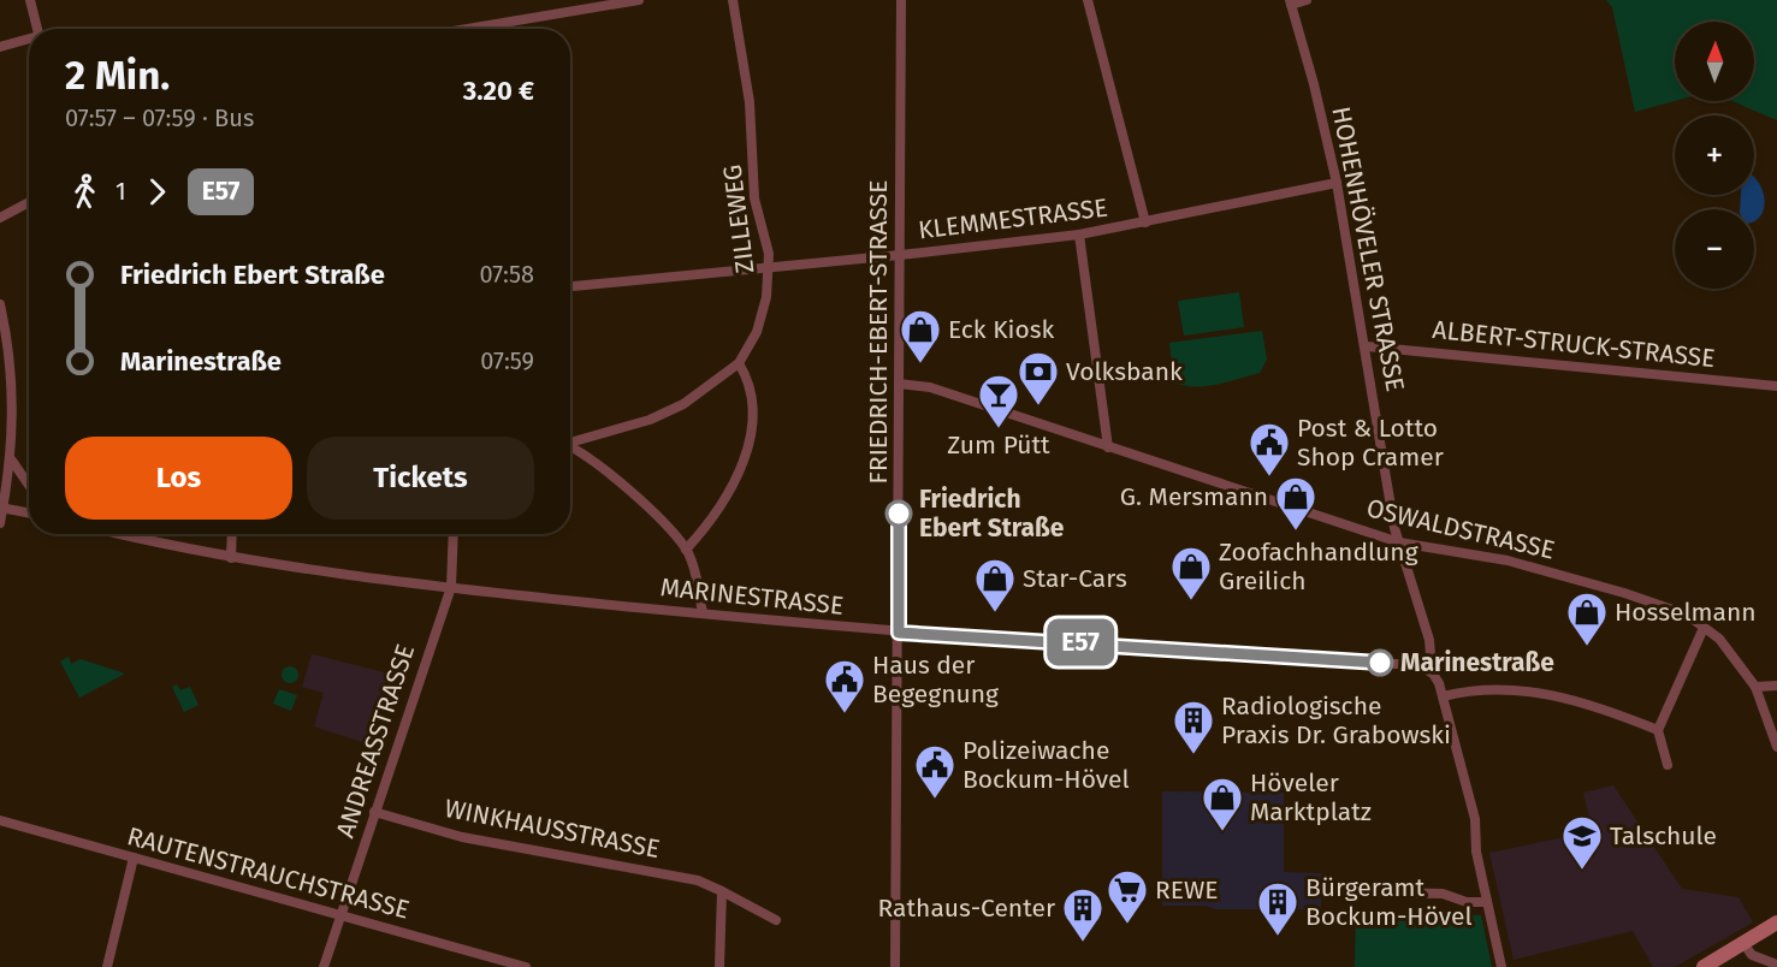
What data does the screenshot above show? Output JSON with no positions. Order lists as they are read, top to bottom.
{
  "streets": {
    "street": [
      "ZILLEWEG",
      "KLEMMESTRASSE",
      "HOHENHÖVELER STRASSE",
      "FRIEDRICH-EBERT-STRASSE",
      "ALBERT-STRUCK-STRASSE",
      "OSWALDSTRASSE",
      "MARINESTRASSE",
      "ANDREASSTRASSE",
      "WINKHAUSSTRASSE",
      "RAUTENSTRAUCHSTRASSE"
    ]
  },
  "crossings": [
    ["ZILLEWEG", "KLEMMESTRASSE"],
    ["KLEMMESTRASSE", "HOHENHÖVELER STRASSE"],
    ["KLEMMESTRASSE", "FRIEDRICH-EBERT-STRASSE"],
    ["HOHENHÖVELER STRASSE", "ALBERT-STRUCK-STRASSE"],
    ["HOHENHÖVELER STRASSE", "OSWALDSTRASSE"],
    ["HOHENHÖVELER STRASSE", "MARINESTRASSE"],
    ["FRIEDRICH-EBERT-STRASSE", "OSWALDSTRASSE"],
    ["FRIEDRICH-EBERT-STRASSE", "MARINESTRASSE"],
    ["MARINESTRASSE", "ANDREASSTRASSE"],
    ["ANDREASSTRASSE", "WINKHAUSSTRASSE"],
    ["ANDREASSTRASSE", "RAUTENSTRAUCHSTRASSE"]
  ],
  "places": {
    "shop": [
      "Eck Kiosk",
      "G. Mersmann",
      "Zoofachhandlung Greilich",
      "Star-Cars",
      "Hosselmann",
      "Höveler Marktplatz"
    ],
    "bank": ["Volksbank"],
    "bar": ["Zum Pütt"],
    "public building": ["Post & Lotto Shop Cramer", "Haus der Begegnung", "Polizeiwache Bockum-Hövel"],
    "other": ["Friedrich Ebert Straße", "Marinestraße"],
    "building": ["Radiologische Praxis Dr. Grabowski", "Bürgeramt Bockum-Hövel", "Rathaus-Center"],
    "school or university": ["Talschule"],
    "supermarket": ["REWE"]
  },
  "lines": ["bus line E57"],
  "north": "top",
  "page": {
    "on_map": "E57",
    "map_buttons": ["+", "−"],
    "heading": ["2 Min.", "07:57 – 07:59 · Bus", "3.20 €"],
    "legs": ["1", "E57"],
    "list": [
      {
        "name": "Friedrich Ebert Straße",
        "value": "07:58"
      },
      {
        "name": "Marinestraße",
        "value": "07:59"
      }
    ],
    "buttons": ["Los", "Tickets"]
  }
}
